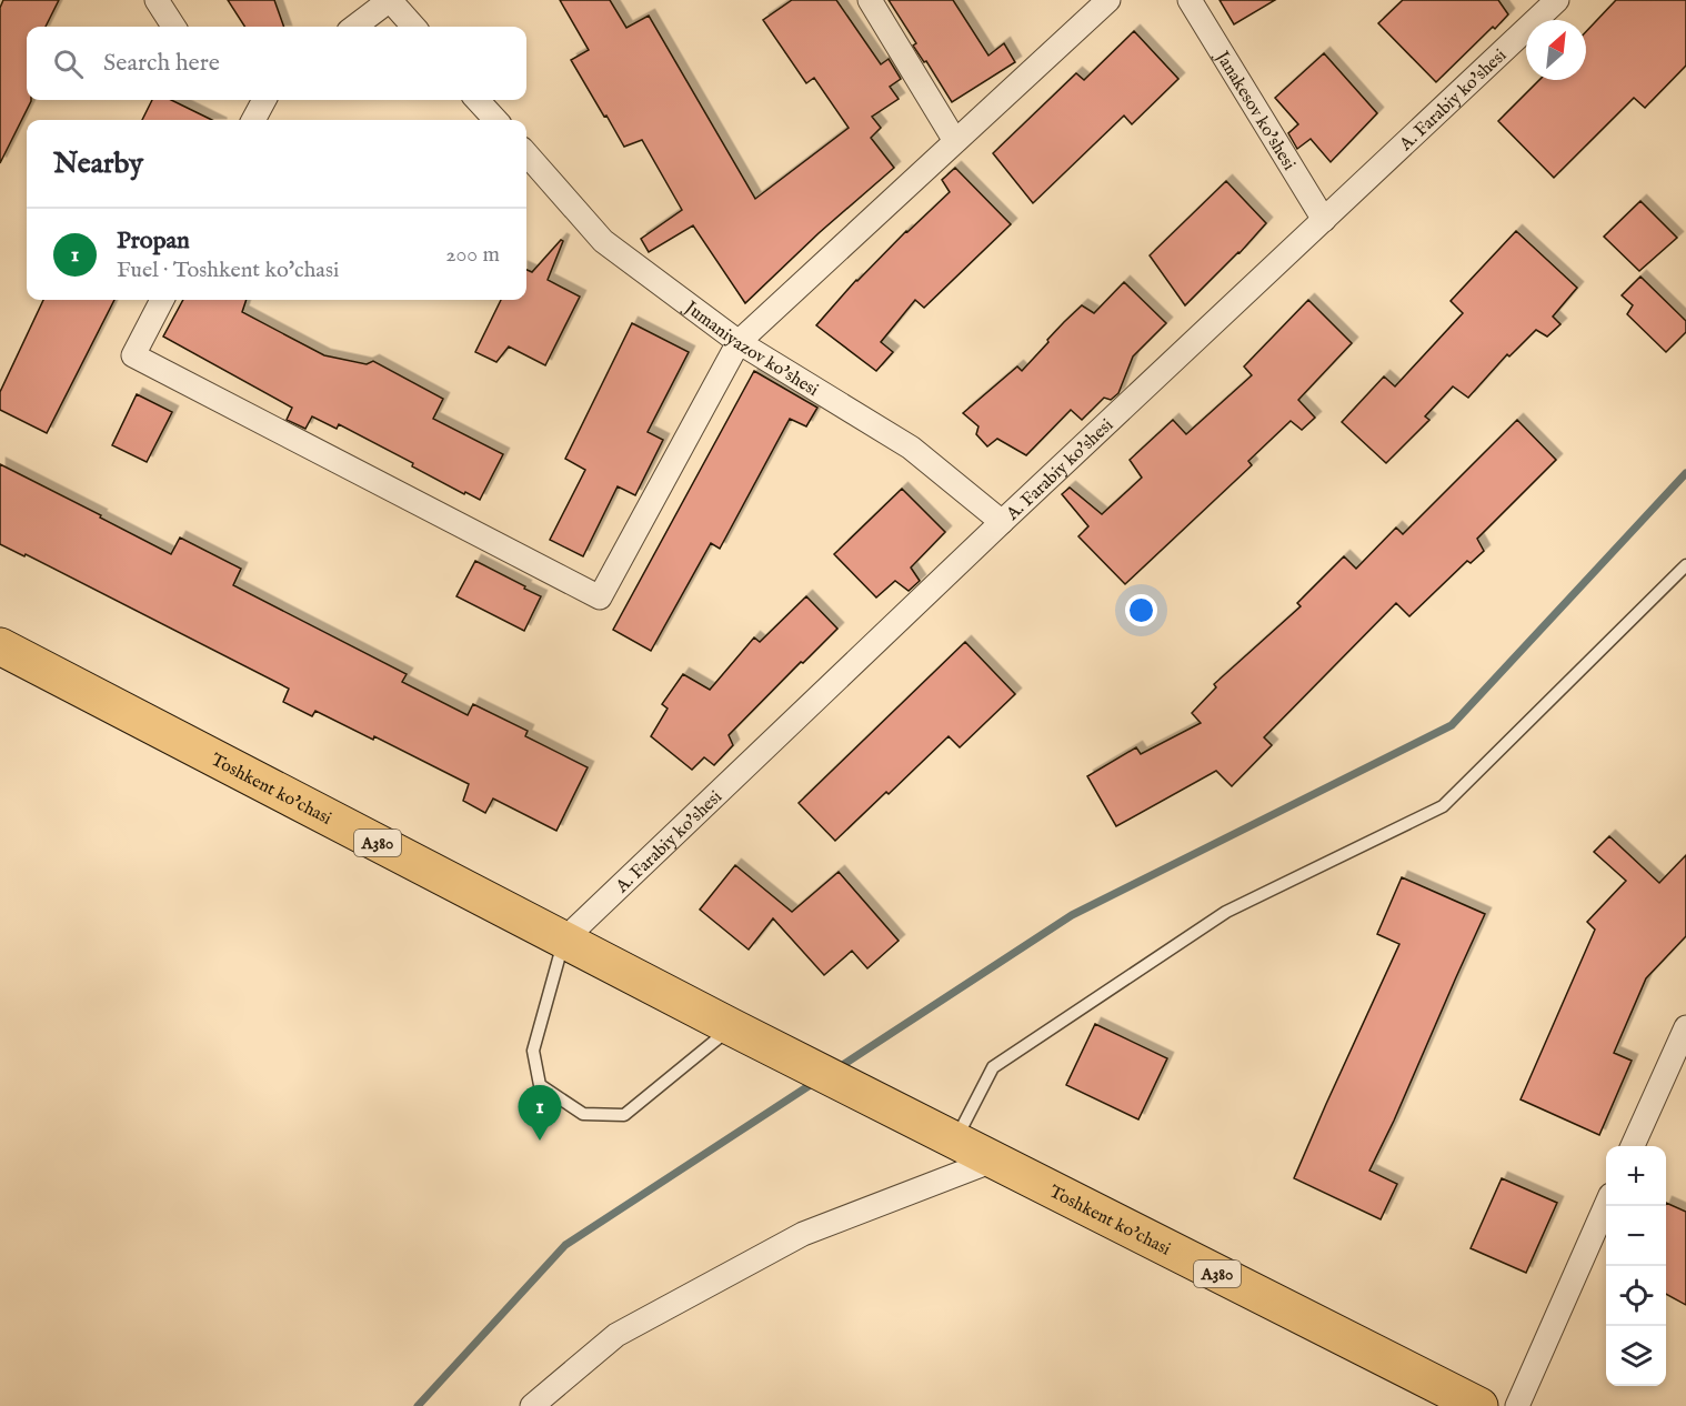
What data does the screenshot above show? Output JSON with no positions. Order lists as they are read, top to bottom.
{
  "streets": {
    "highway": ["Toshkent ko'chasi", "A380"],
    "street": ["A. Farabiy ko'shesi", "Janakesov ko'shesi", "Jumaniyazov ko'shesi"]
  },
  "crossings": [
    ["A. Farabiy ko'shesi", "Janakesov ko'shesi"],
    ["A. Farabiy ko'shesi", "Jumaniyazov ko'shesi"],
    ["A. Farabiy ko'shesi", "Toshkent ko'chasi"],
    ["Toshkent ko'chasi", "A380"]
  ],
  "north": "top right",
  "page": {
    "search": "Search here",
    "heading": "Nearby",
    "list": [
      {
        "mark": "1",
        "name": "Propan",
        "note": "Fuel · Toshkent ko'chasi",
        "value": "200 m"
      }
    ],
    "pins": "1",
    "map_buttons": ["+", "−"]
  }
}
